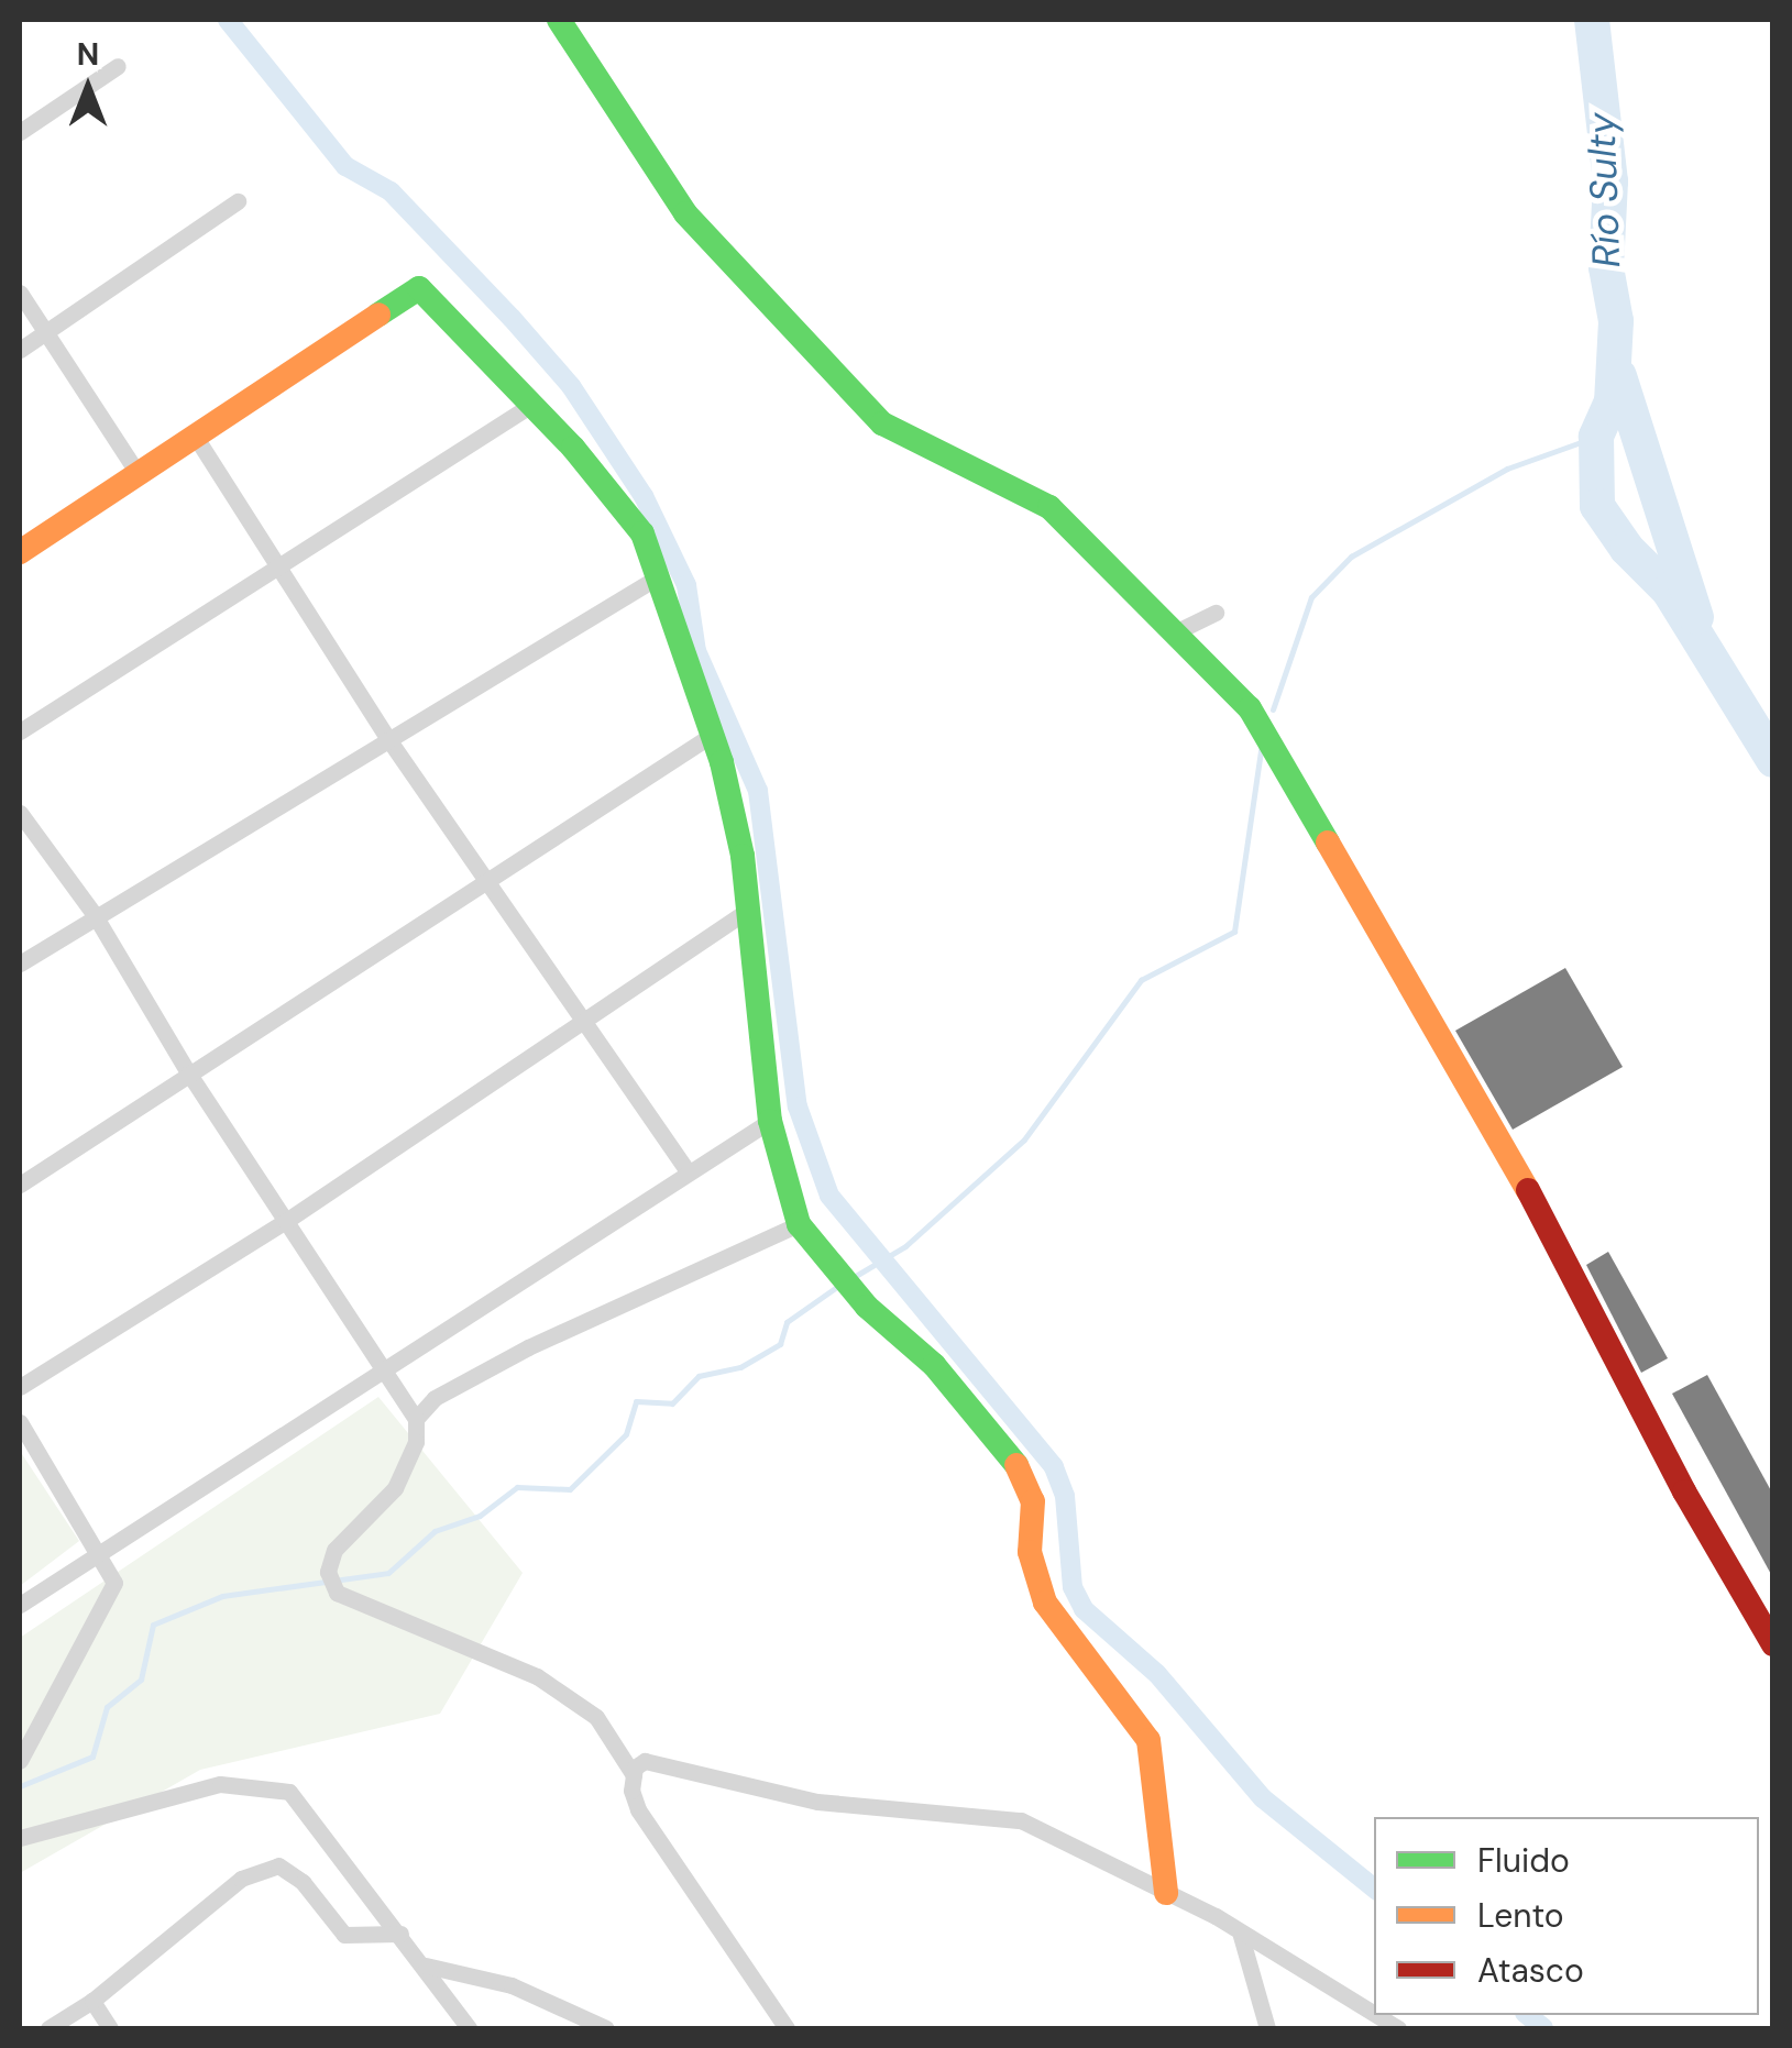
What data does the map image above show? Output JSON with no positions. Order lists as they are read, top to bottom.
{
  "water": ["Río Sulty"],
  "legend": ["Fluido", "Lento", "Atasco"],
  "north": "top"
}
